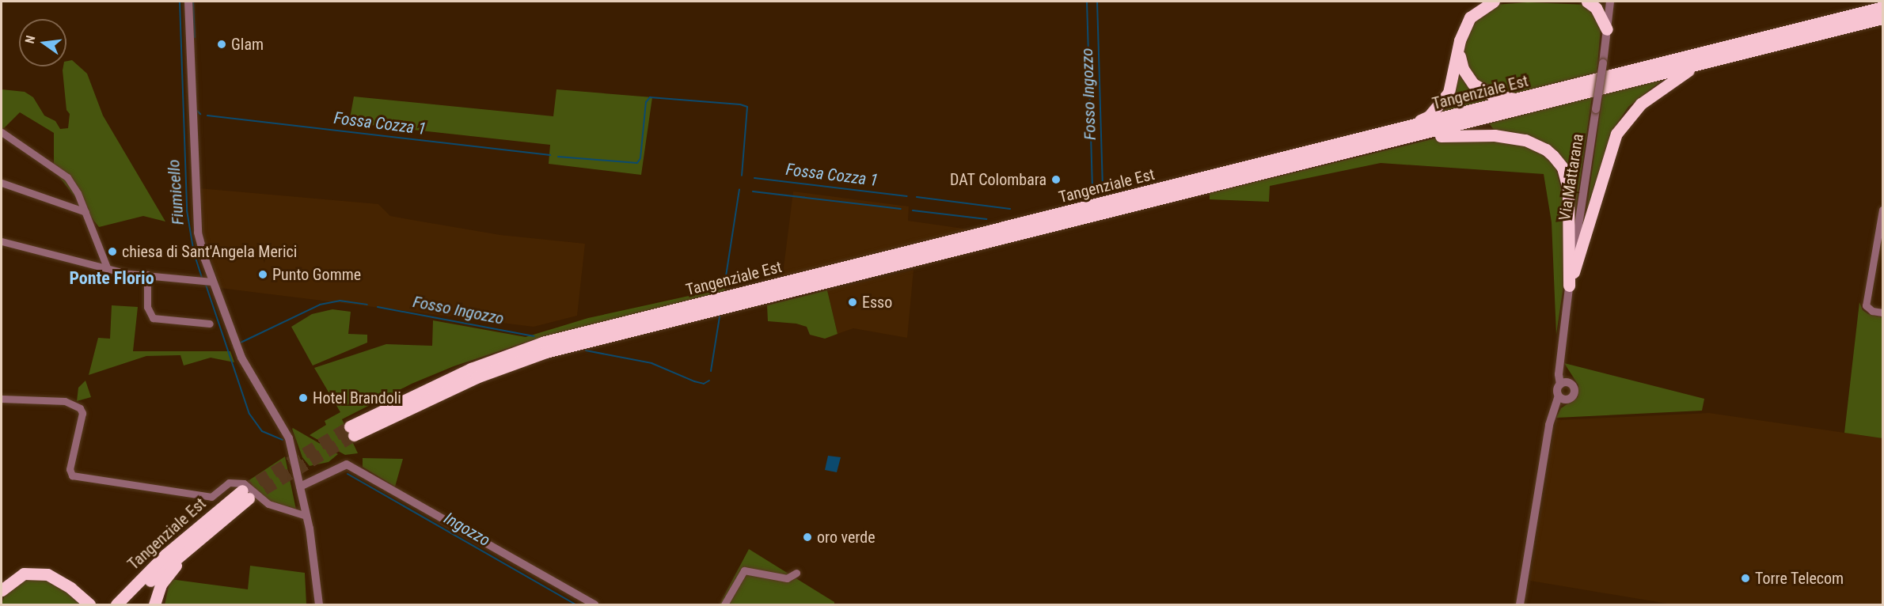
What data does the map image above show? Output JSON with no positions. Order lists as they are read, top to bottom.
{
  "streets": {
    "highway": ["Tangenziale Est"],
    "street": ["Via Mattarana"]
  },
  "districts": ["Ponte Florio"],
  "water": [
    "Fosso Ingozzo",
    "Fossa Cozza 1",
    "Fiumicello",
    "Ingozzo"
  ],
  "places": [
    "Glam",
    "DAT Colombara",
    "chiesa di Sant'Angela Merici",
    "Punto Gomme",
    "Esso",
    "Hotel Brandoli",
    "oro verde",
    "Torre Telecom"
  ],
  "north": "left"
}
